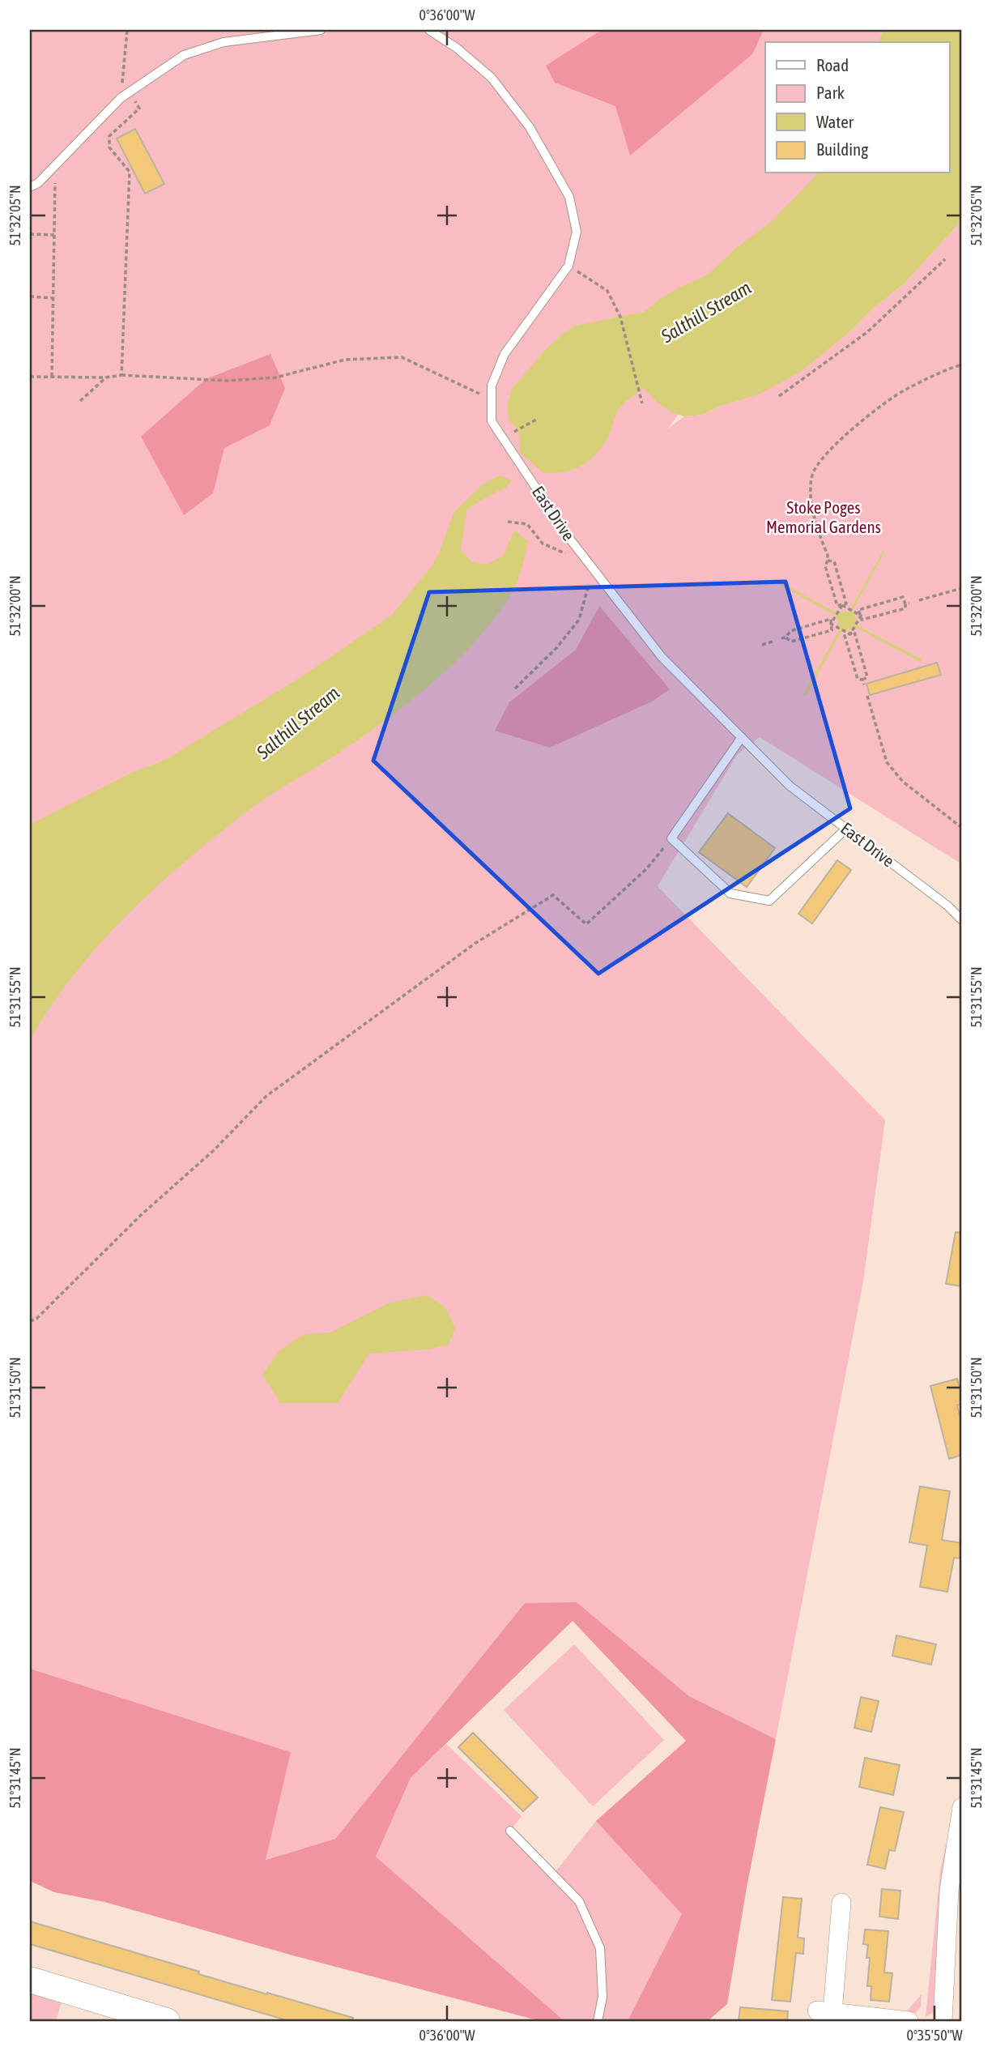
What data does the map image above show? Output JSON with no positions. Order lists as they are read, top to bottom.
{
  "streets": {
    "lane": ["East Drive"]
  },
  "water": ["Salthill Stream"],
  "parks": ["Stoke Poges Memorial Gardens"],
  "legend": [
    "Road",
    "Park",
    "Water",
    "Building"
  ],
  "coordinates": [
    "0°36'00\"W",
    "51°32'05\"N",
    "51°32'00\"N",
    "51°31'55\"N",
    "51°31'50\"N",
    "51°31'45\"N",
    "0°35'50\"W"
  ]
}
